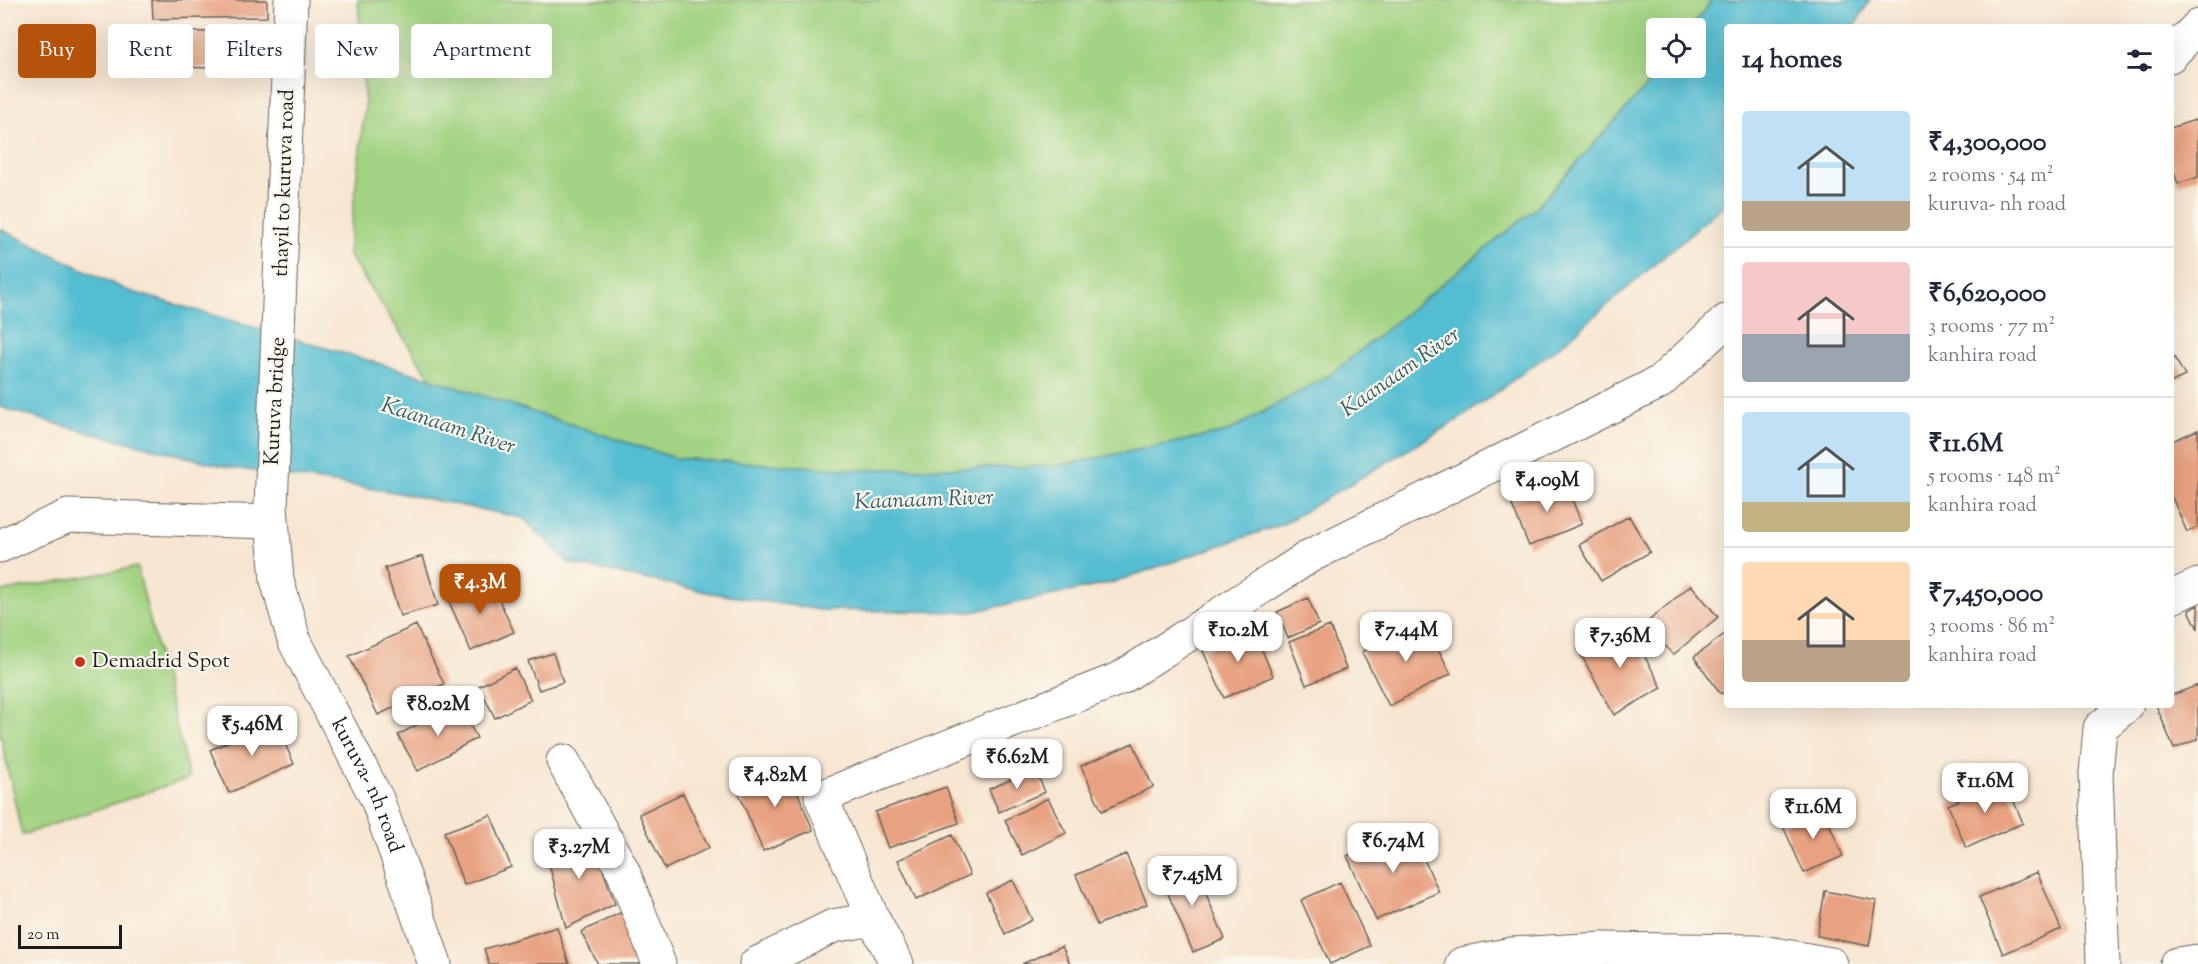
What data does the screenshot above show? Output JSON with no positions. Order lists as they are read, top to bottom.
{
  "streets": {
    "street": ["thayil to kuruva road", "Kuruva bridge", "kuruva- nh road"]
  },
  "crossings": [
    ["thayil to kuruva road", "Kuruva bridge"],
    ["Kuruva bridge", "kuruva- nh road"]
  ],
  "water": ["Kaanaam River"],
  "places": ["Demadrid Spot"],
  "scale_bar": "20 m",
  "page": {
    "chip": [
      "Buy",
      "Rent",
      "Filters",
      "New",
      "Apartment"
    ],
    "heading": "14 homes",
    "list": [
      {
        "name": "₹4,300,000",
        "note": "2 rooms · 54 m² · kuruva- nh road"
      },
      {
        "name": "₹6,620,000",
        "note": "3 rooms · 77 m² · kanhira road"
      },
      {
        "name": "₹11.6M",
        "note": "5 rooms · 148 m² · kanhira road"
      },
      {
        "name": "₹7,450,000",
        "note": "3 rooms · 86 m² · kanhira road"
      }
    ],
    "price": [
      "₹4.09M",
      "₹4.3M",
      "₹10.2M",
      "₹7.44M",
      "₹7.36M",
      "₹8.02M",
      "₹5.46M",
      "₹6.62M",
      "₹4.82M",
      "₹11.6M",
      "₹11.6M",
      "₹6.74M",
      "₹3.27M",
      "₹7.45M"
    ],
    "scale": "20 m"
  }
}
